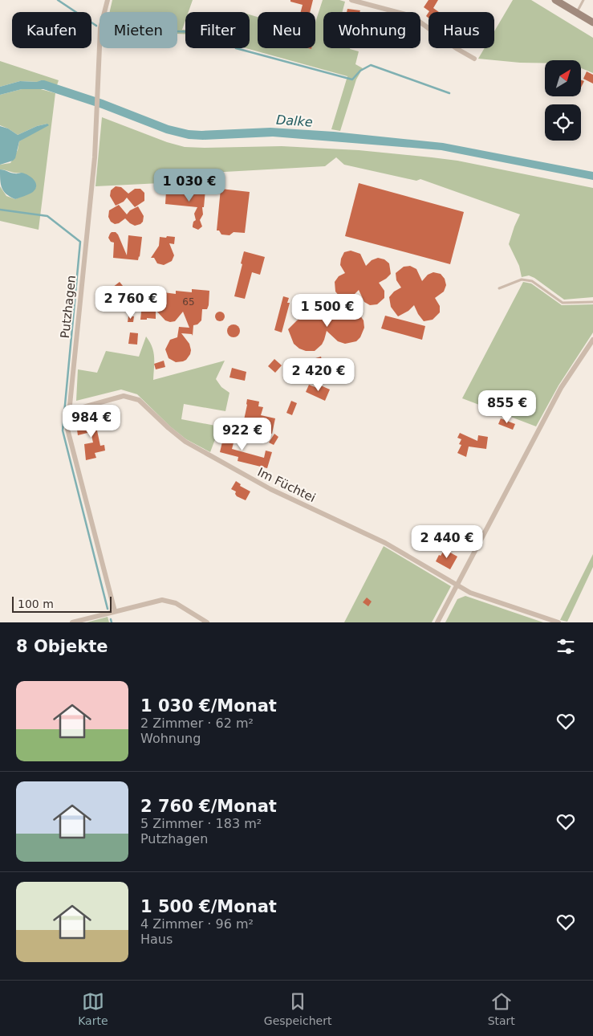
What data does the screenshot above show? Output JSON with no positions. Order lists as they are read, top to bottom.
{
  "streets": {
    "street": ["Putzhagen", "Im Füchtei"]
  },
  "crossings": [
    ["Putzhagen", "Im Füchtei"]
  ],
  "water": ["Dalke"],
  "house_numbers": ["65"],
  "scale_bar": "100 m",
  "north": "top right",
  "page": {
    "chip": [
      "Kaufen",
      "Mieten",
      "Filter",
      "Neu",
      "Wohnung",
      "Haus"
    ],
    "price": [
      "1 030 €",
      "2 760 €",
      "1 500 €",
      "2 420 €",
      "855 €",
      "984 €",
      "922 €",
      "2 440 €"
    ],
    "scale": "100 m",
    "heading": "8 Objekte",
    "list": [
      {
        "name": "1 030 €/Monat",
        "note": "2 Zimmer · 62 m² · Wohnung"
      },
      {
        "name": "2 760 €/Monat",
        "note": "5 Zimmer · 183 m² · Putzhagen"
      },
      {
        "name": "1 500 €/Monat",
        "note": "4 Zimmer · 96 m² · Haus"
      }
    ],
    "tabs": ["Karte", "Gespeichert", "Start"]
  }
}
